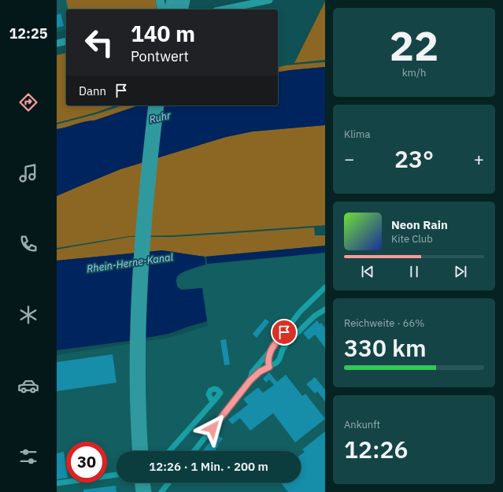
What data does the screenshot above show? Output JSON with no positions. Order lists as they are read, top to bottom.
{
  "water": ["Ruhr", "Rhein-Herne-Kanal"],
  "page": {
    "tabs": "12:25",
    "tile": [
      ["22", "km/h"],
      "Klima",
      ["Reichweite · 66%", "330 km"],
      ["Ankunft", "12:26"]
    ],
    "turn": ["140 m", "Pontwert"],
    "then": "Dann",
    "heat": ["−", "23°", "+"],
    "song": ["Neon Rain", "Kite Club"],
    "limit": "30",
    "trip": "12:26 · 1 Min. · 200 m"
  }
}
